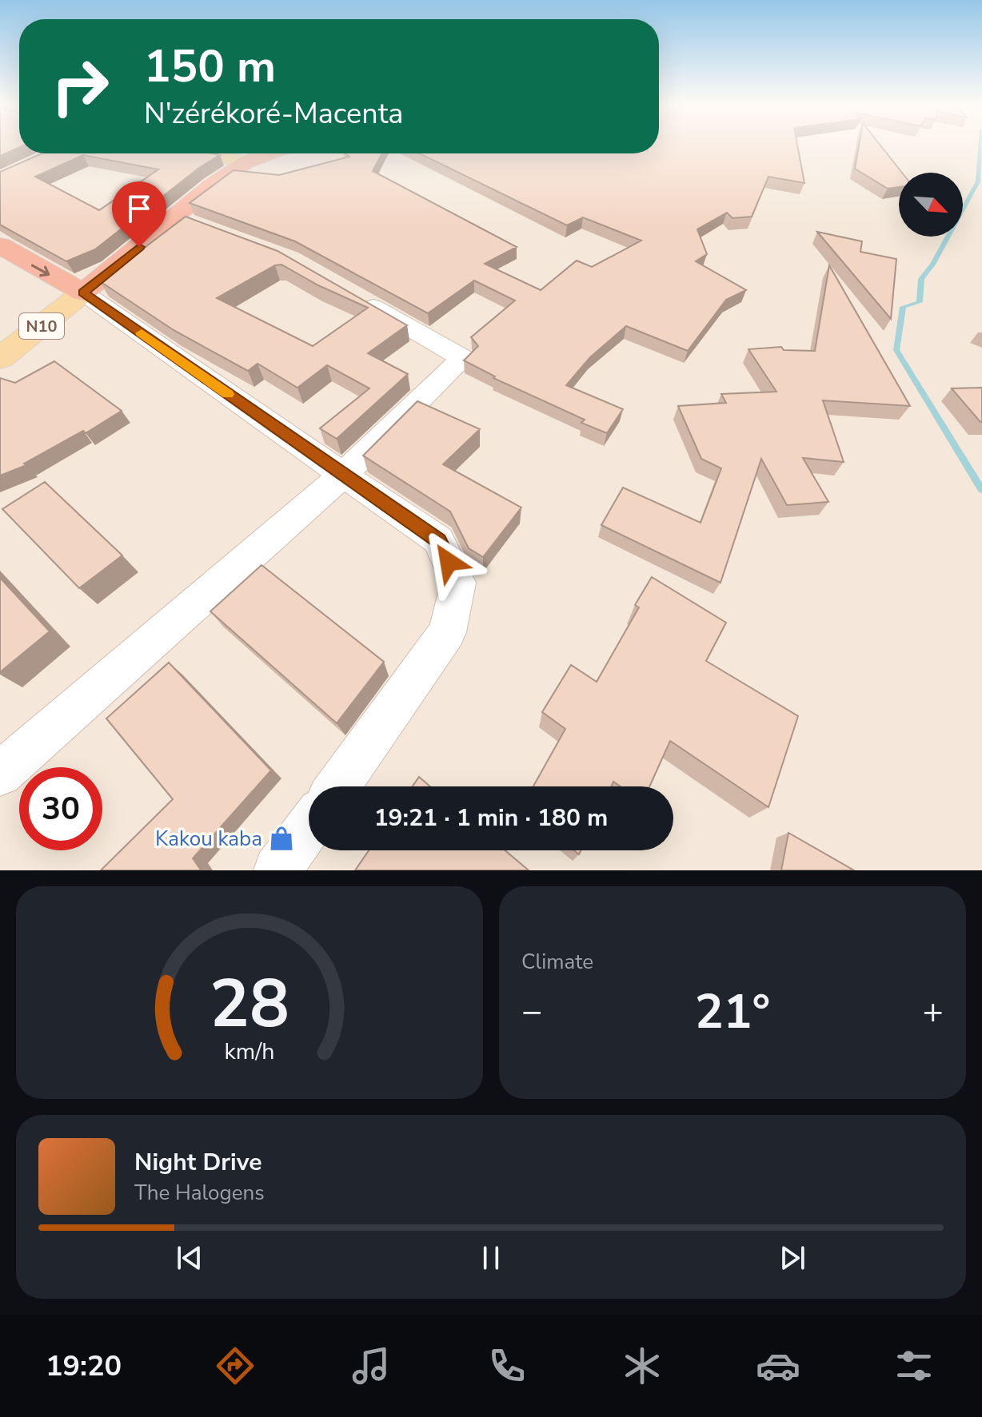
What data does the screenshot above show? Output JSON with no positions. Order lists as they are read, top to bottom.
{
  "streets": {
    "main road": ["N10"]
  },
  "places": {
    "shop": ["Kakou kaba"]
  },
  "north": "bottom right",
  "page": {
    "turn": ["150 m", "N'zérékoré-Macenta"],
    "limit": "30",
    "trip": "19:21 · 1 min · 180 m",
    "tile": "Climate",
    "heat": ["−", "21°", "+"],
    "song": ["Night Drive", "The Halogens"],
    "tabs": "19:20",
    "gauge": ["28", "km/h"]
  }
}
